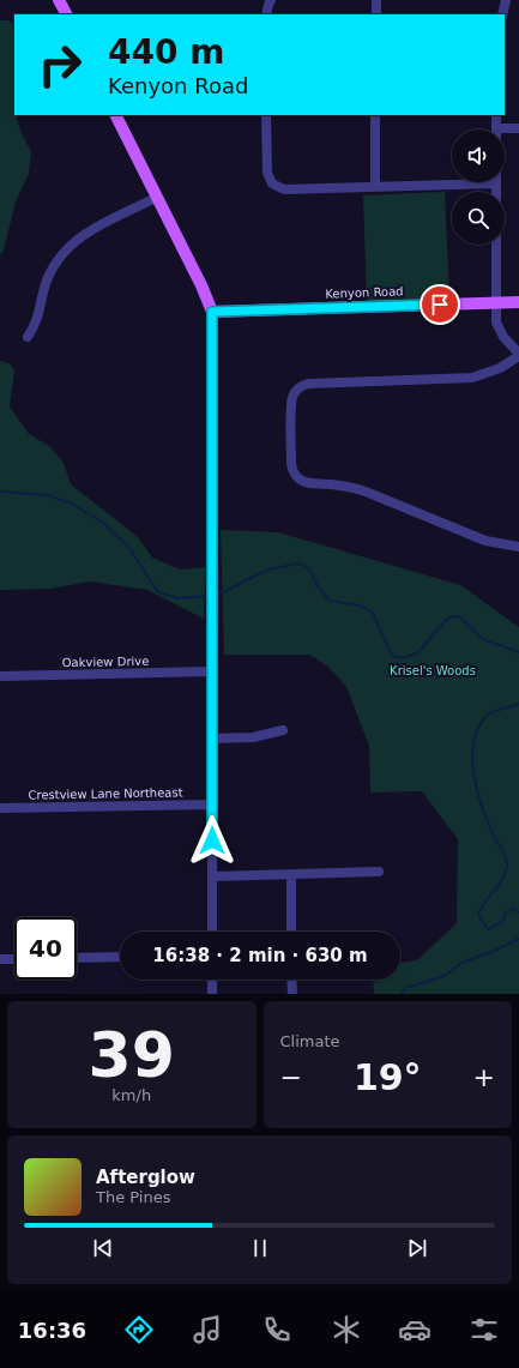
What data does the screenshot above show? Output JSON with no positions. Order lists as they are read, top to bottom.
{
  "streets": {
    "main road": ["Kenyon Road"],
    "street": ["Oakview Drive", "Crestview Lane Northeast"]
  },
  "parks": ["Krisel's Woods"],
  "page": {
    "turn": ["440 m", "Kenyon Road"],
    "limit": "40",
    "trip": "16:38 · 2 min · 630 m",
    "tile": [
      ["39", "km/h"],
      "Climate"
    ],
    "heat": ["−", "19°", "+"],
    "song": ["Afterglow", "The Pines"],
    "tabs": "16:36"
  }
}
